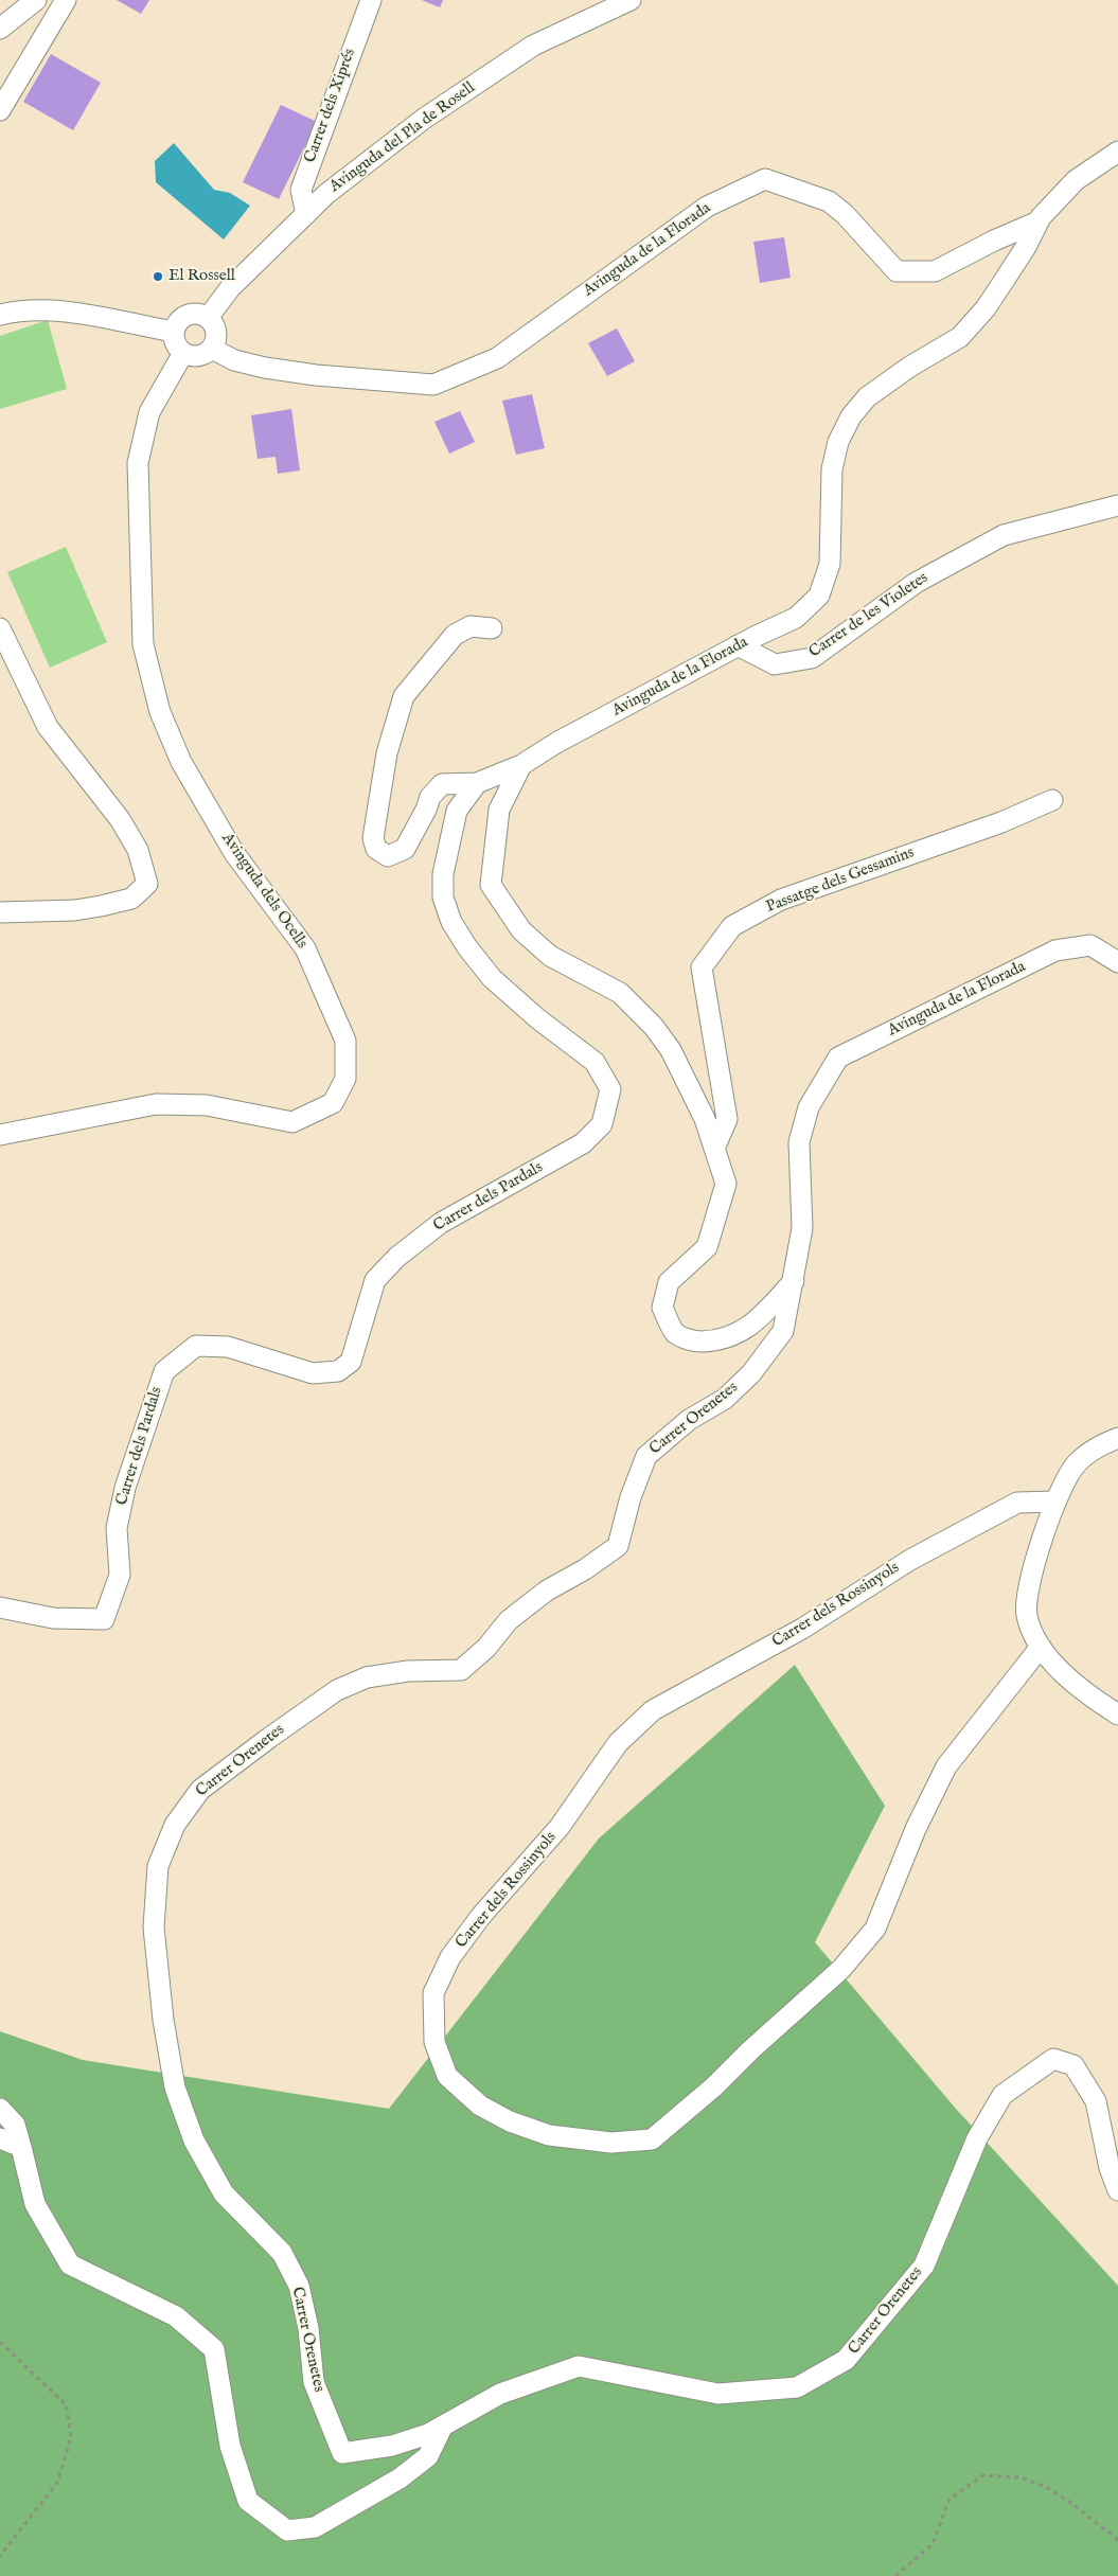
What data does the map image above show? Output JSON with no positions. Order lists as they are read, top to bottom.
{
  "streets": {
    "street": [
      "Carrer dels Xiprés",
      "Avinguda del Pla de Rosell",
      "Avinguda de la Florada",
      "Carrer de les Violetes",
      "Passatge dels Gessamins",
      "Avinguda dels Ocells",
      "Carrer dels Pardals",
      "Carrer Orenetes",
      "Carrer dels Rossinyols"
    ]
  },
  "crossings": [
    ["Carrer dels Xiprés", "Avinguda del Pla de Rosell"],
    ["Avinguda del Pla de Rosell", "Avinguda de la Florada"],
    ["Avinguda del Pla de Rosell", "Avinguda dels Ocells"],
    ["Avinguda de la Florada", "Carrer de les Violetes"],
    ["Avinguda de la Florada", "Avinguda dels Ocells"],
    ["Avinguda de la Florada", "Carrer Orenetes"]
  ],
  "places": ["El Rossell"]
}
